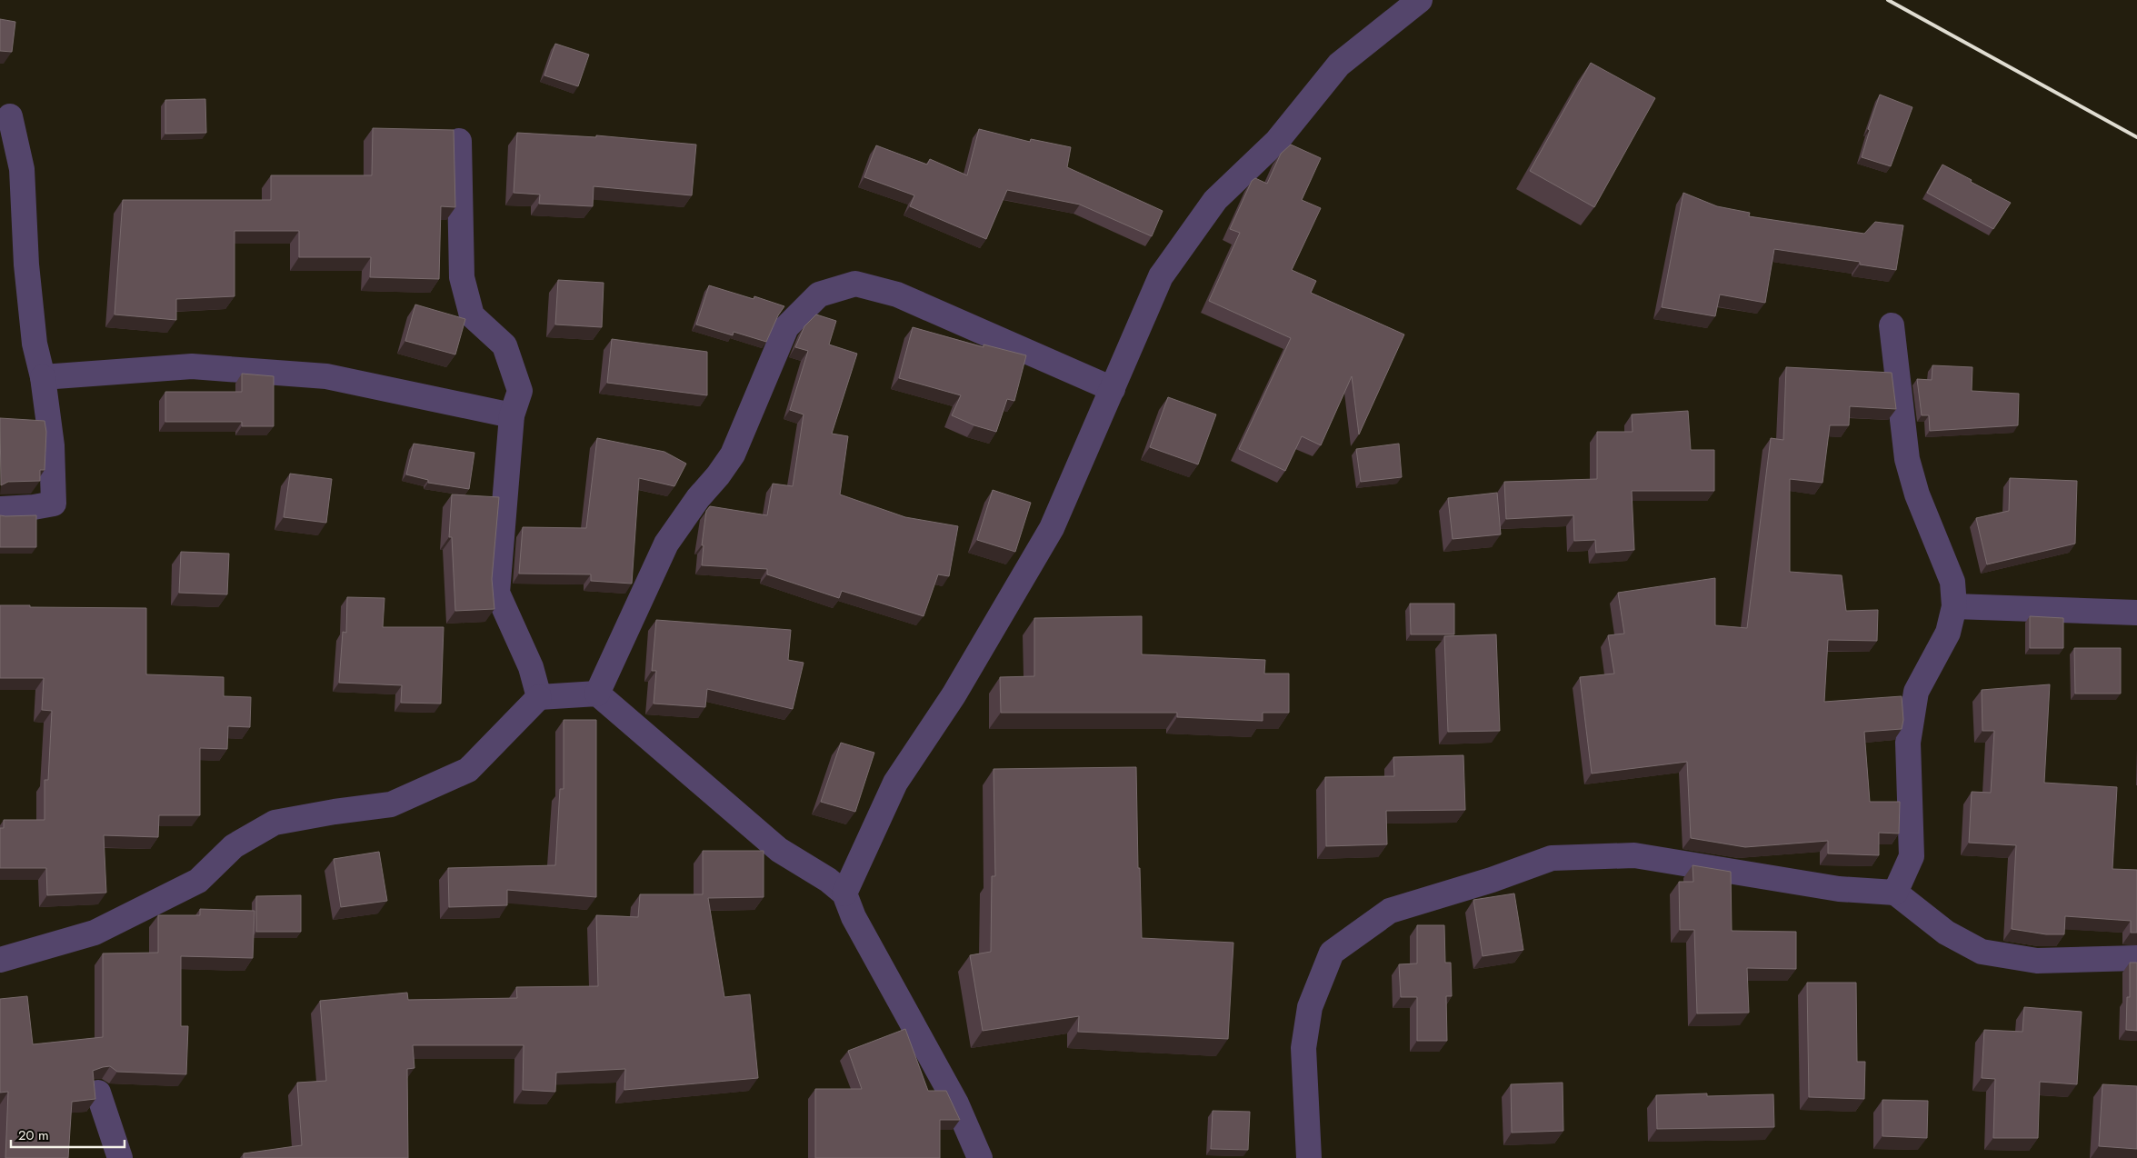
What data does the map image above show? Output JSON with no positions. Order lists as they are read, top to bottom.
{
  "scale_bar": "20 m"
}
